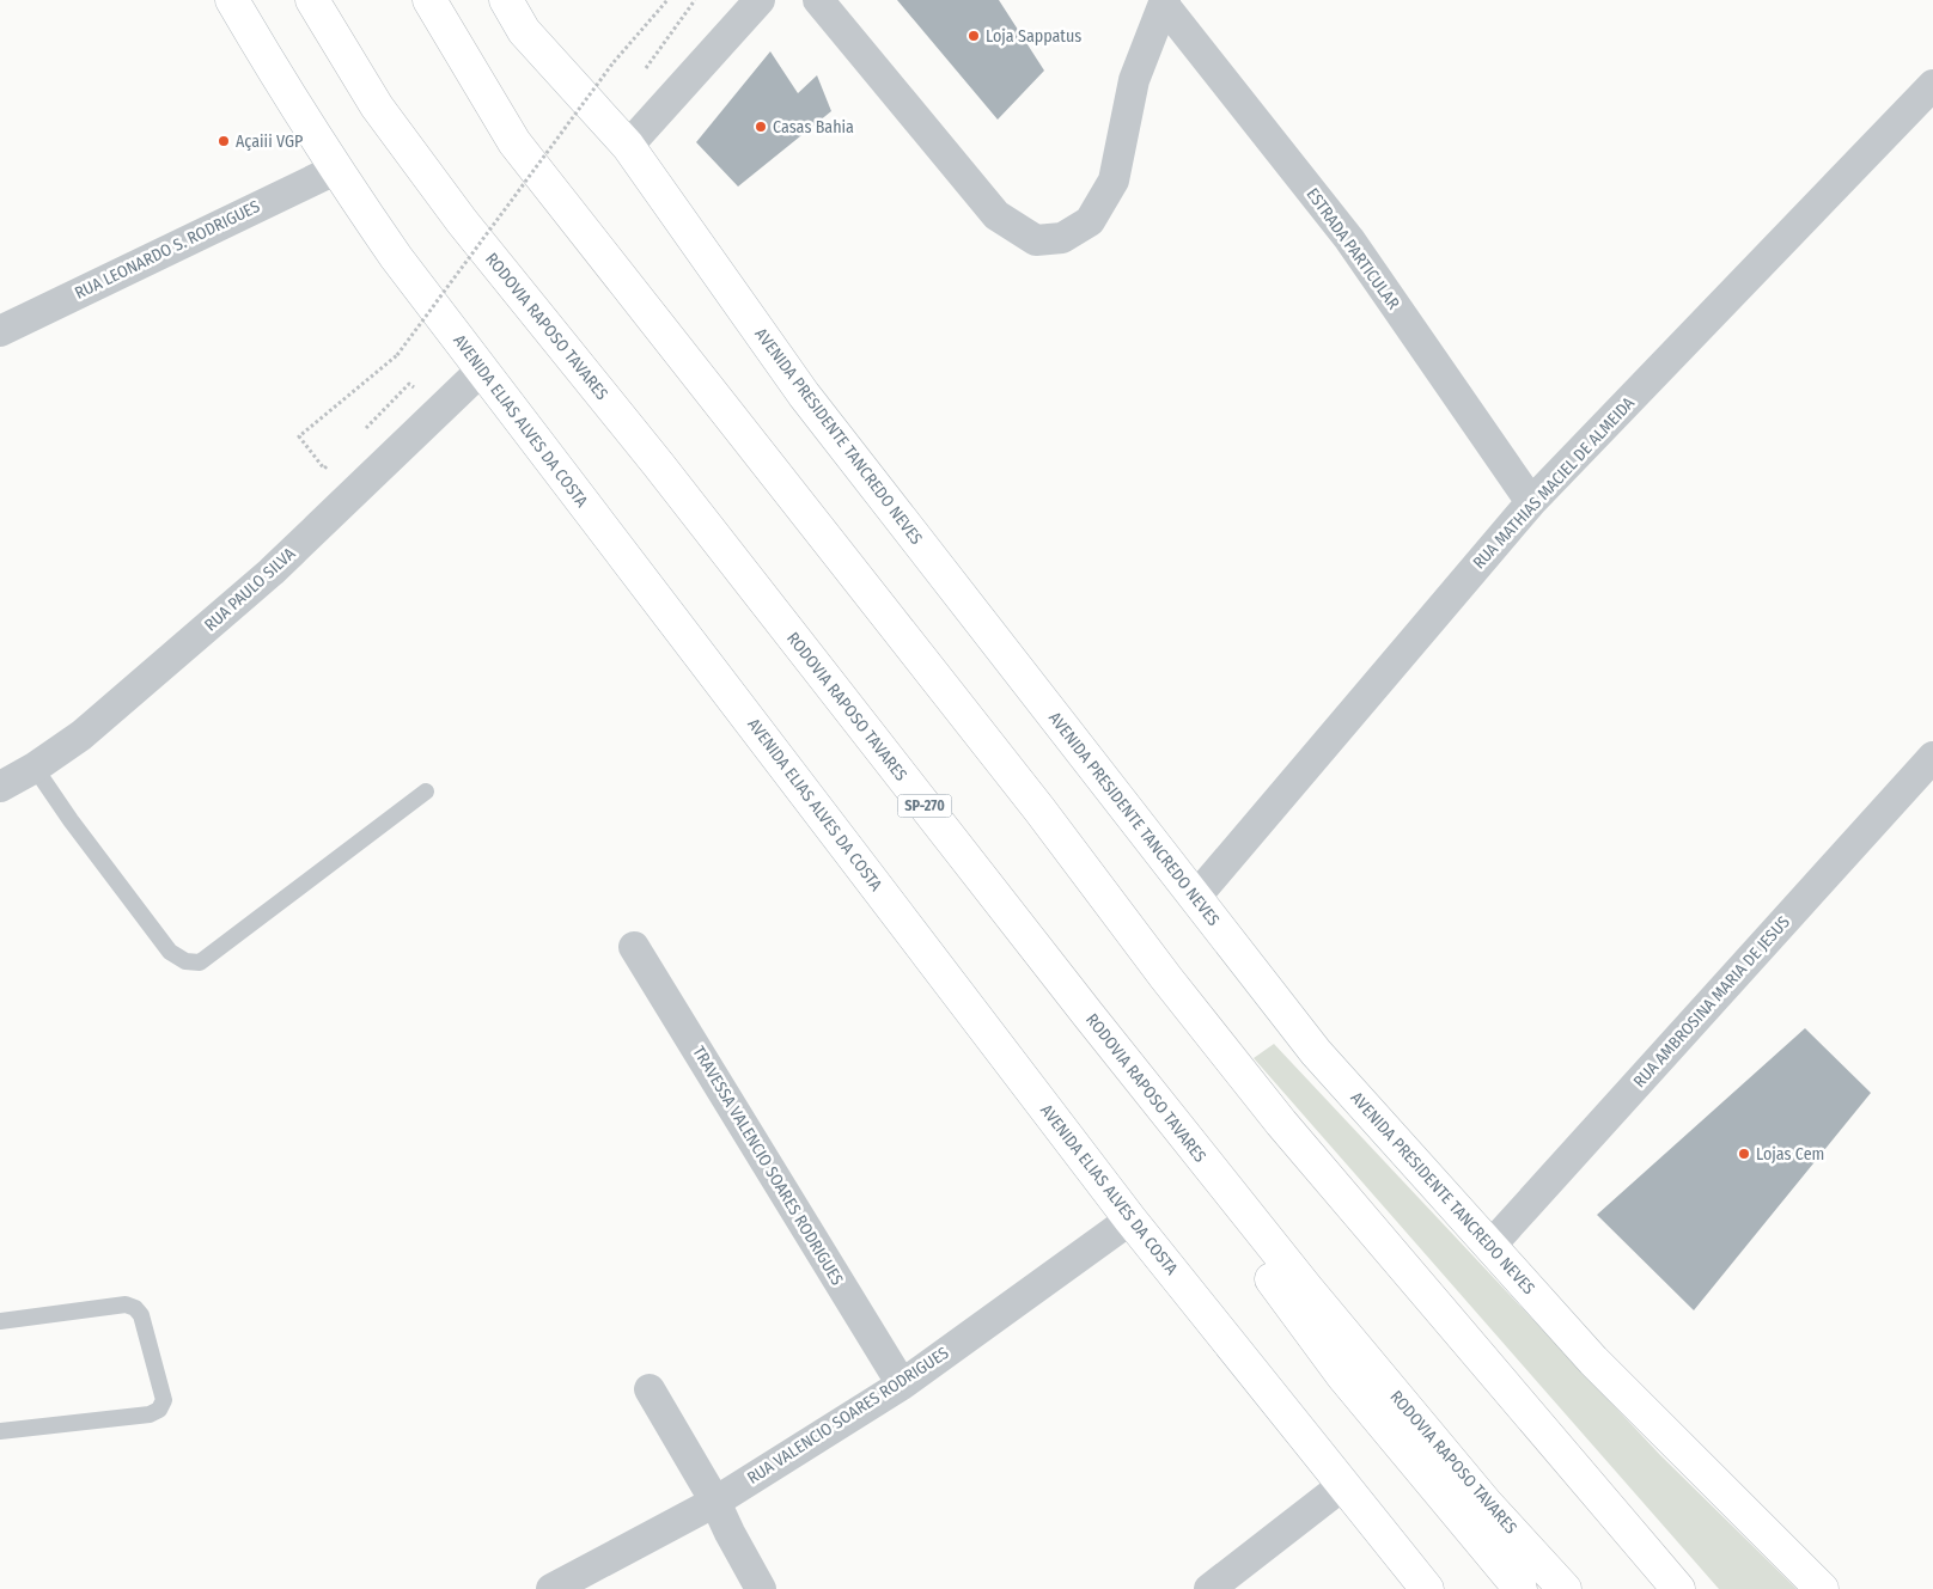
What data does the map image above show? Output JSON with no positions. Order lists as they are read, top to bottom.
{
  "streets": {
    "main road": [
      "RODOVIA RAPOSO TAVARES",
      "AVENIDA ELIAS ALVES DA COSTA",
      "AVENIDA PRESIDENTE TANCREDO NEVES",
      "SP-270"
    ],
    "street": [
      "ESTRADA PARTICULAR",
      "RUA LEONARDO S. RODRIGUES",
      "RUA MATHIAS MACIEL DE ALMEIDA",
      "RUA PAULO SILVA",
      "RUA AMBROSINA MARIA DE JESUS",
      "TRAVESSA VALENCIO SOARES RODRIGUES",
      "RUA VALENCIO SOARES RODRIGUES"
    ]
  },
  "crossings": [
    ["ESTRADA PARTICULAR", "RUA MATHIAS MACIEL DE ALMEIDA"],
    ["RUA LEONARDO S. RODRIGUES", "AVENIDA ELIAS ALVES DA COSTA"],
    ["AVENIDA ELIAS ALVES DA COSTA", "RUA PAULO SILVA"],
    ["AVENIDA ELIAS ALVES DA COSTA", "RUA VALENCIO SOARES RODRIGUES"],
    ["AVENIDA PRESIDENTE TANCREDO NEVES", "RUA MATHIAS MACIEL DE ALMEIDA"],
    ["AVENIDA PRESIDENTE TANCREDO NEVES", "RUA AMBROSINA MARIA DE JESUS"],
    ["TRAVESSA VALENCIO SOARES RODRIGUES", "RUA VALENCIO SOARES RODRIGUES"]
  ],
  "places": [
    "Loja Sappatus",
    "Casas Bahia",
    "Açaiii VGP",
    "Lojas Cem"
  ]
}
